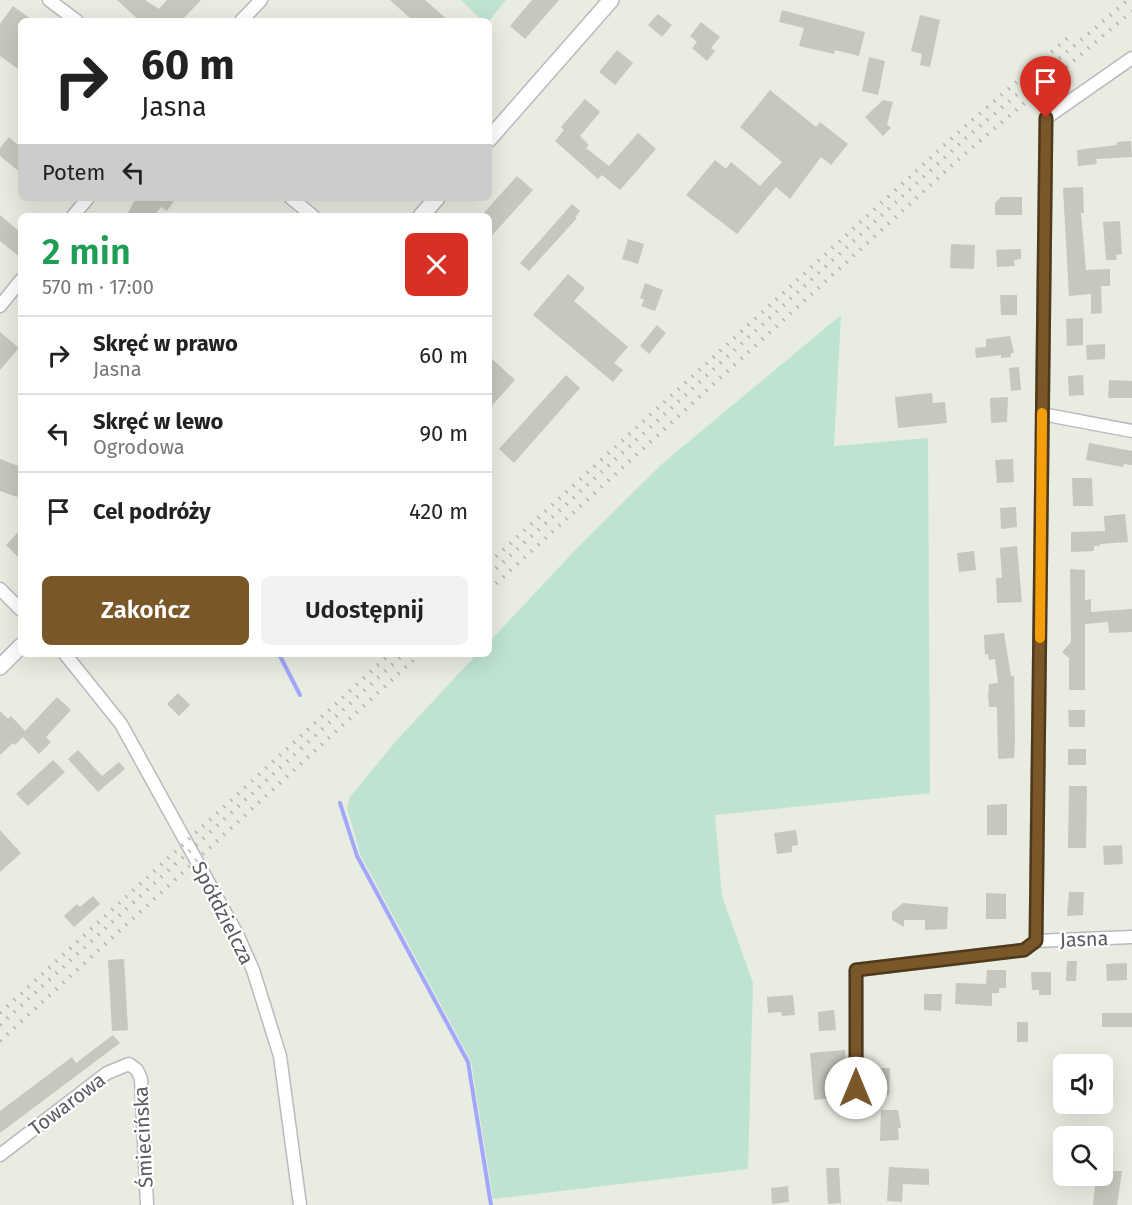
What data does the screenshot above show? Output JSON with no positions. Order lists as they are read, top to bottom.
{
  "streets": {
    "street": [
      "Spółdzielcza",
      "Jasna",
      "Towarowa",
      "Śmiecińska"
    ]
  },
  "crossings": [
    ["Towarowa", "Śmiecińska"]
  ],
  "page": {
    "turn": ["60 m", "Jasna"],
    "then": "Potem",
    "heading": ["2 min", "570 m · 17:00"],
    "list": [
      {
        "name": "Skręć w prawo",
        "note": "Jasna",
        "value": "60 m"
      },
      {
        "name": "Skręć w lewo",
        "note": "Ogrodowa",
        "value": "90 m"
      },
      {
        "name": "Cel podróży",
        "value": "420 m"
      }
    ],
    "buttons": ["Zakończ", "Udostępnij"]
  }
}
